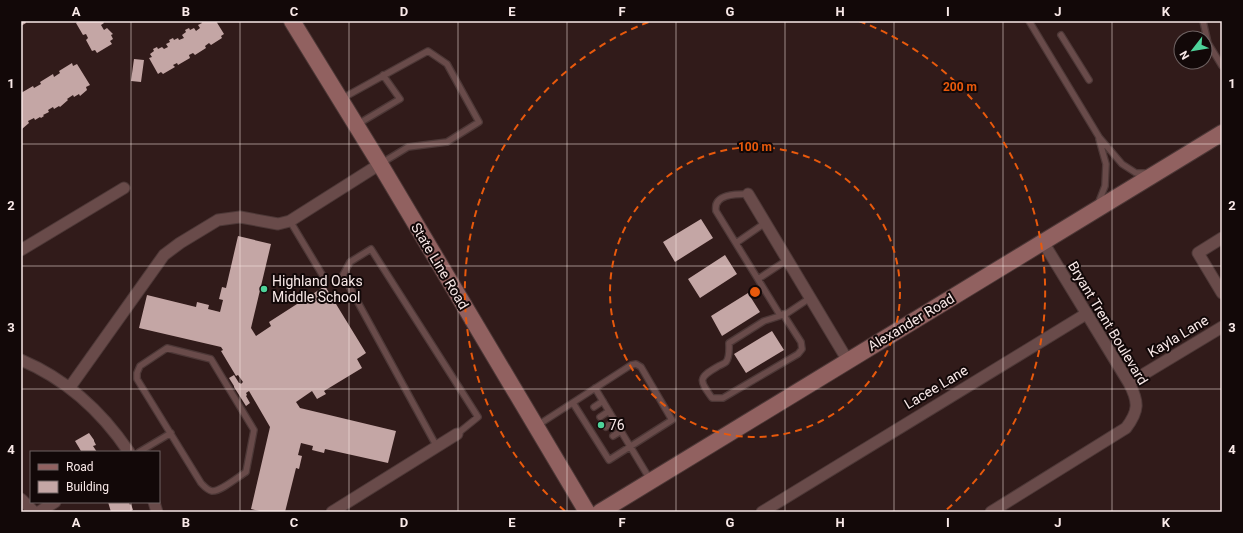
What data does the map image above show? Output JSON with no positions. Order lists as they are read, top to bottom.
{
  "streets": {
    "street": [
      "State Line Road",
      "Alexander Road",
      "Bryant Trent Boulevard",
      "Kayla Lane",
      "Lacee Lane"
    ]
  },
  "crossings": [
    ["Alexander Road", "Bryant Trent Boulevard"],
    ["Bryant Trent Boulevard", "Kayla Lane"],
    ["Bryant Trent Boulevard", "Lacee Lane"]
  ],
  "places": ["Highland Oaks Middle School", "76"],
  "legend": ["Road", "Building"],
  "north": "bottom left",
  "grid": {
    "columns": [
      "A",
      "B",
      "C",
      "D",
      "E",
      "F",
      "G",
      "H",
      "I",
      "J",
      "K"
    ],
    "rows": [
      "1",
      "2",
      "3",
      "4"
    ]
  },
  "rings": ["200 m", "100 m"]
}
